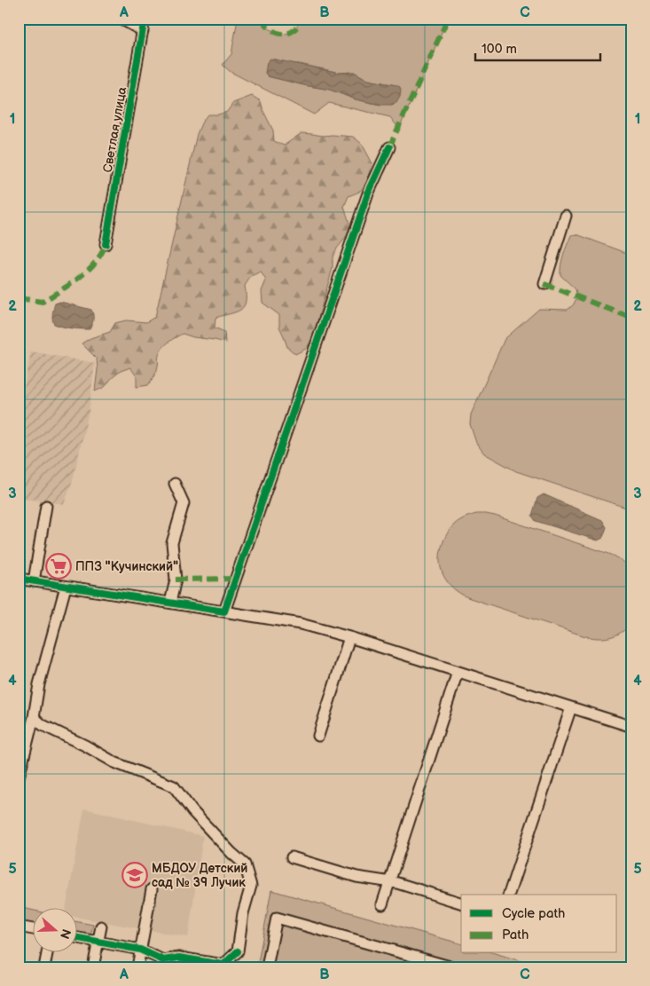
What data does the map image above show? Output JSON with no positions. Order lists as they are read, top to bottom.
{
  "streets": {
    "street": ["Светлая улица"]
  },
  "places": {
    "supermarket": ["ППЗ \"Кучинский\""],
    "school or university": ["МБДОУ Детский сад № 39 Лучик"]
  },
  "legend": ["Cycle path", "Path"],
  "scale_bar": "100 m",
  "north": "right",
  "grid": {
    "columns": ["A", "B", "C"],
    "rows": [
      "1",
      "2",
      "3",
      "4",
      "5"
    ]
  }
}
